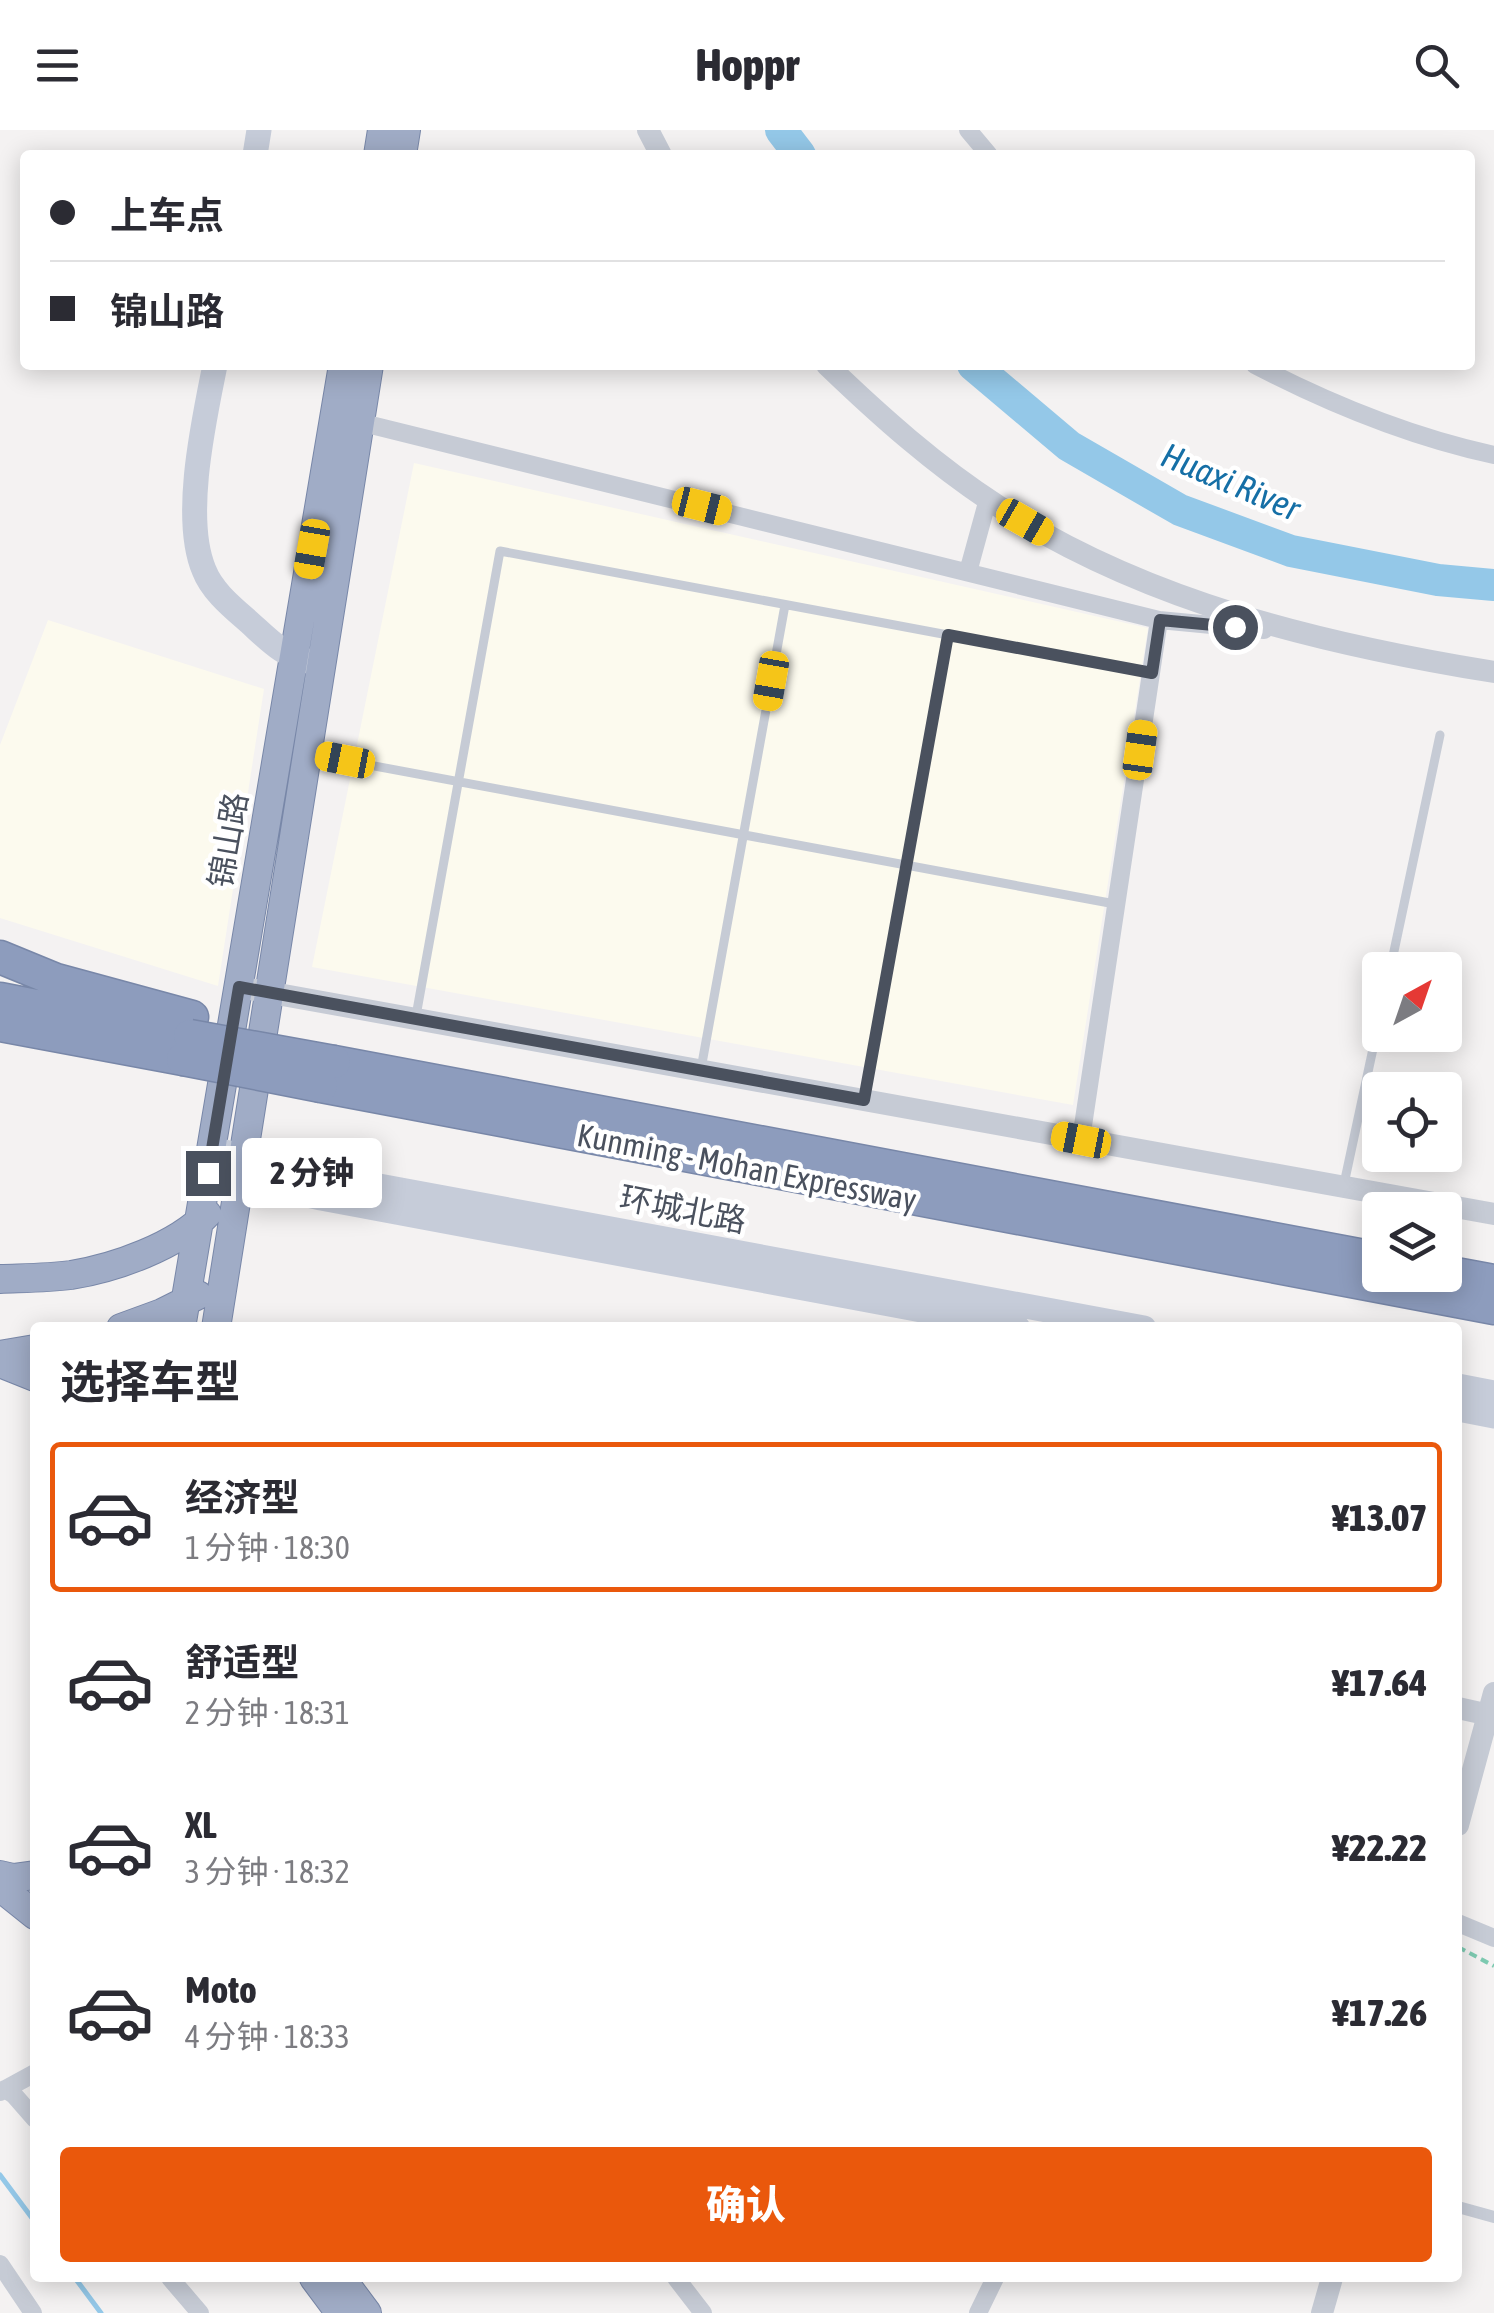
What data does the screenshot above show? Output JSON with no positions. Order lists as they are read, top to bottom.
{
  "streets": {
    "highway": ["锦山路", "Kunming - Mohan Expressway"],
    "main road": ["环城北路"]
  },
  "crossings": [
    ["锦山路", "环城北路"]
  ],
  "water": ["Huaxi River"],
  "north": "top right",
  "page": {
    "header": "Hoppr",
    "banner": ["上车点", "锦山路"],
    "bubble": "2 分钟",
    "heading": "选择车型",
    "list": [
      {
        "name": "经济型",
        "note": "1 分钟 · 18:30",
        "value": "¥13.07"
      },
      {
        "name": "舒适型",
        "note": "2 分钟 · 18:31",
        "value": "¥17.64"
      },
      {
        "name": "XL",
        "note": "3 分钟 · 18:32",
        "value": "¥22.22"
      },
      {
        "name": "Moto",
        "note": "4 分钟 · 18:33",
        "value": "¥17.26"
      }
    ],
    "buttons": "确认"
  }
}
